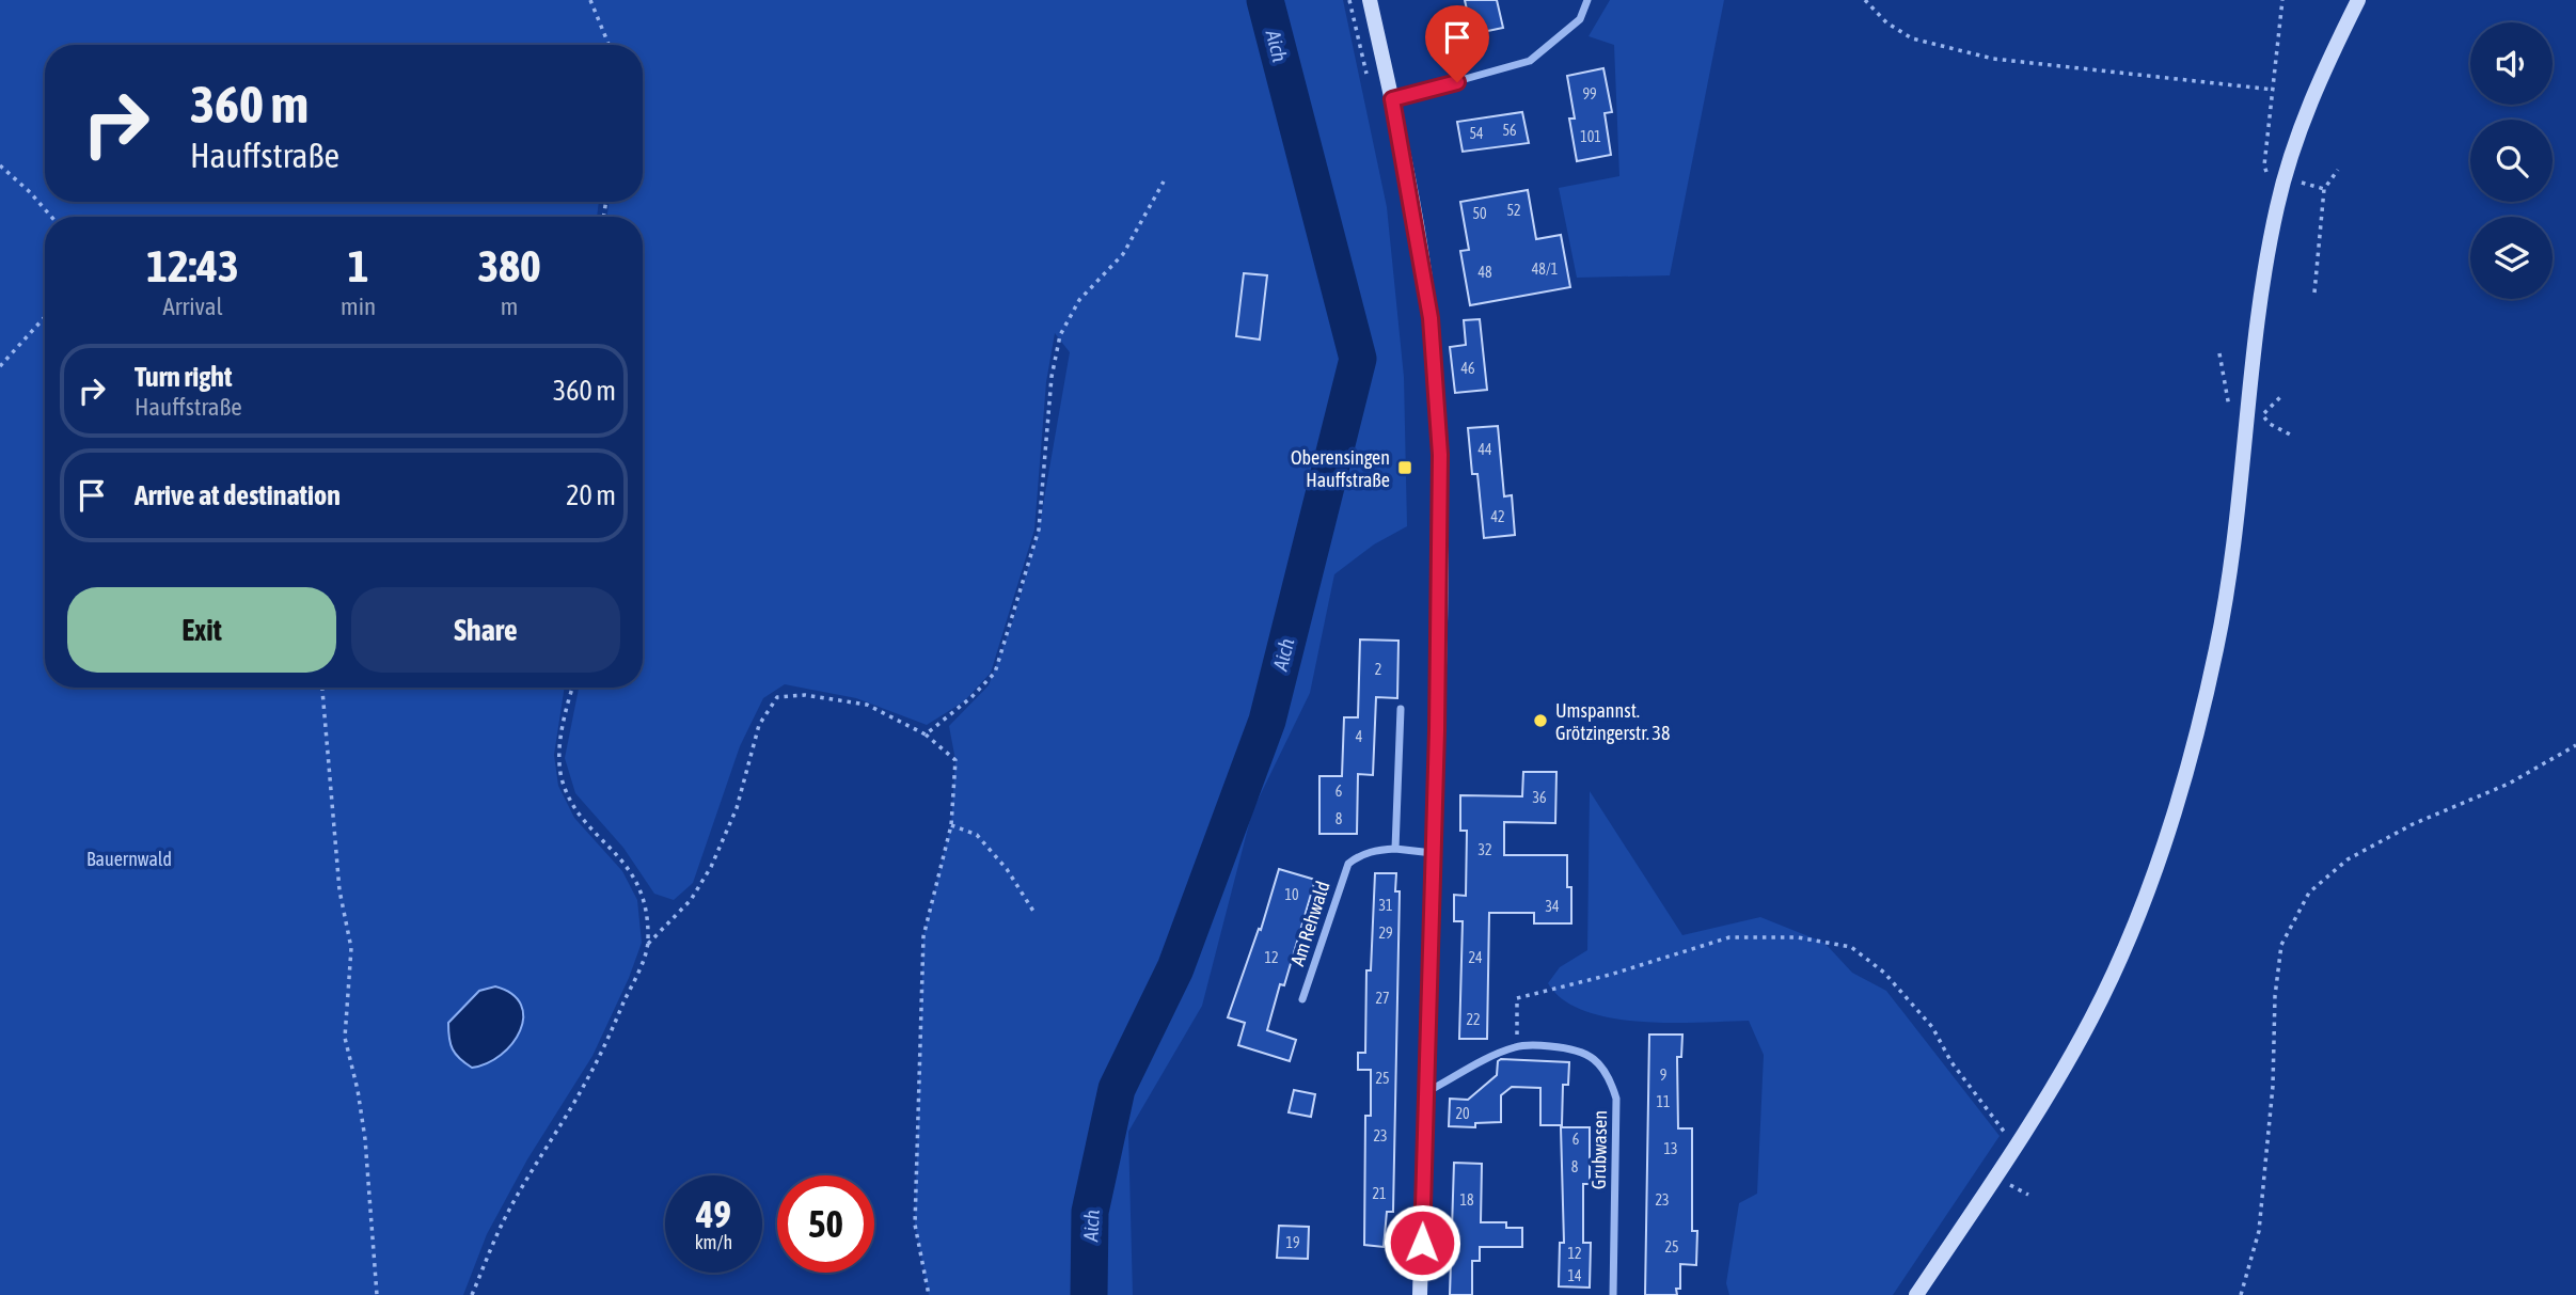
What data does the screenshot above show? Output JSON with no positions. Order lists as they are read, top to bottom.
{
  "streets": {
    "street": ["Am Rehwald", "Grubwasen"]
  },
  "water": ["Aich"],
  "parks": ["Bauernwald"],
  "places": {
    "transit": ["Oberensingen Hauffstraße"],
    "other": ["Umspannst. Grötzingerstr. 38"]
  },
  "house_numbers": [
    "99",
    "56",
    "54",
    "101",
    "52",
    "50",
    "48/1",
    "48",
    "46",
    "44",
    "42",
    "2",
    "4",
    "6",
    "36",
    "8",
    "32",
    "10",
    "31",
    "34",
    "29",
    "12",
    "24",
    "27",
    "22",
    "9",
    "25",
    "11",
    "20",
    "23",
    "6",
    "13",
    "8",
    "21",
    "18",
    "23",
    "19",
    "25",
    "12",
    "14"
  ],
  "page": {
    "turn": ["360 m", "Hauffstraße"],
    "eta": [
      "12:43",
      "Arrival",
      "1",
      "min",
      "380",
      "m"
    ],
    "list": [
      {
        "name": "Turn right",
        "note": "Hauffstraße",
        "value": "360 m"
      },
      {
        "name": "Arrive at destination",
        "value": "20 m"
      }
    ],
    "buttons": ["Exit", "Share"],
    "speed": "49 km/h",
    "limit": "50"
  }
}
